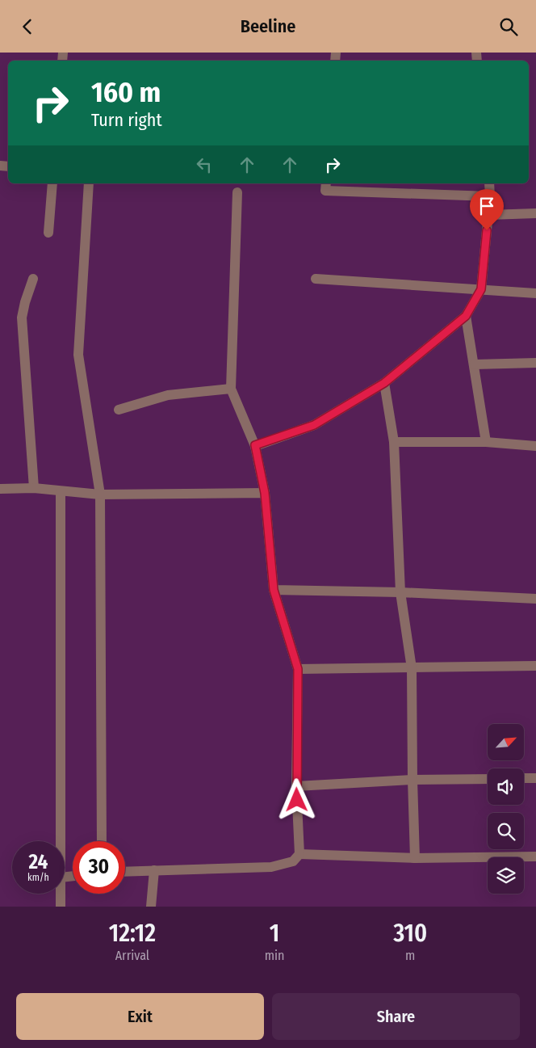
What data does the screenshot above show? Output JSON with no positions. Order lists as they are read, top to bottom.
{
  "north": "top right",
  "page": {
    "header": "Beeline",
    "turn": ["160 m", "Turn right"],
    "speed": "24 km/h",
    "limit": "30",
    "eta": [
      "12:12",
      "Arrival",
      "1",
      "min",
      "310",
      "m"
    ],
    "buttons": ["Exit", "Share"]
  }
}
